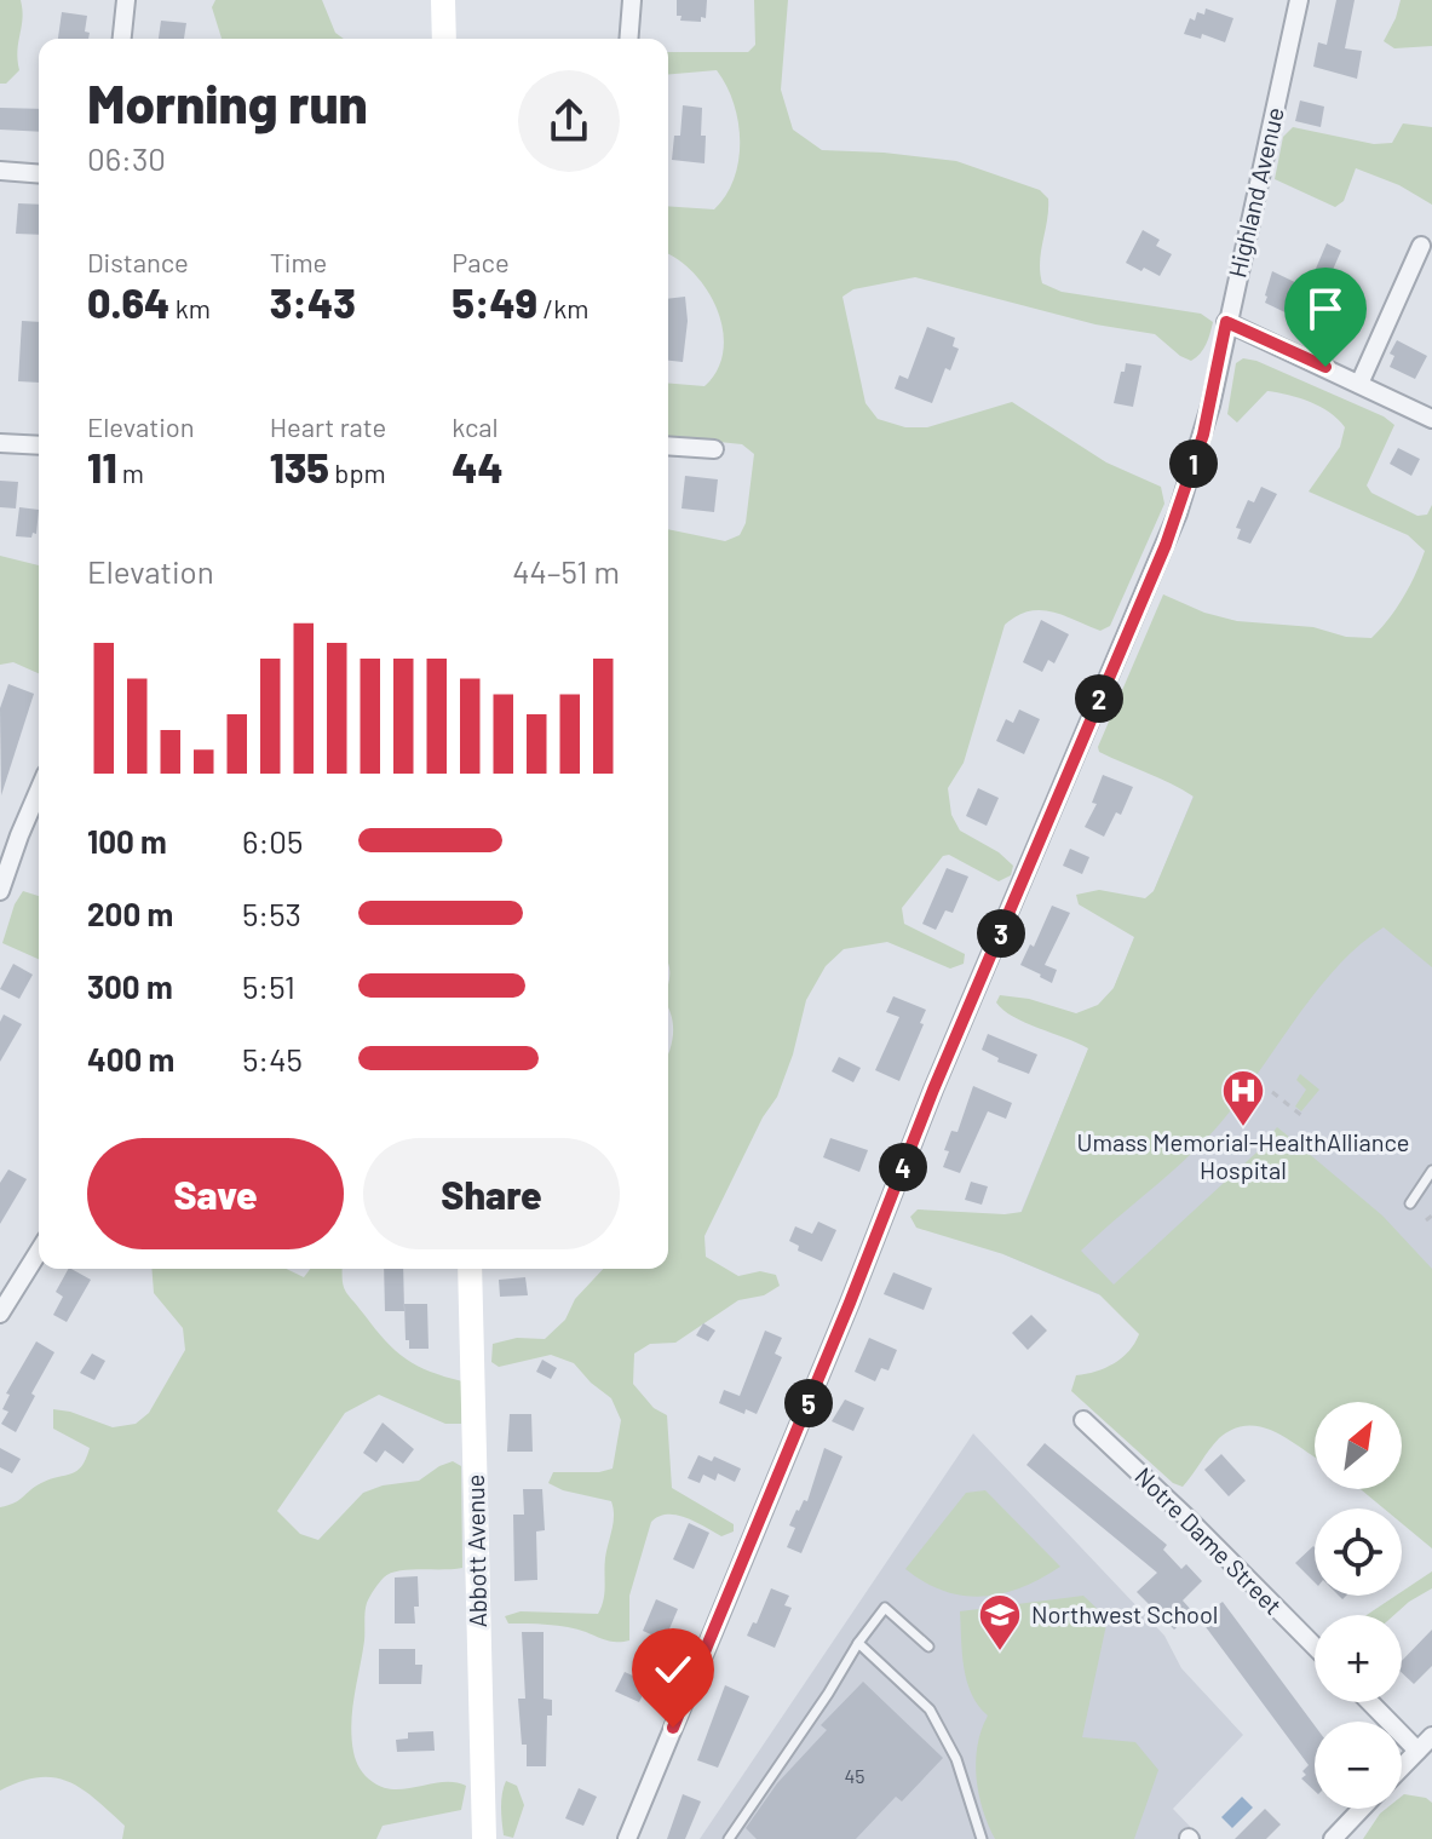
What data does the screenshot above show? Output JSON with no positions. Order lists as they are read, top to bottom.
{
  "streets": {
    "street": ["Highland Avenue", "Notre Dame Street", "Abbott Avenue"]
  },
  "places": {
    "hospital": ["Umass Memorial-HealthAlliance Hospital"],
    "school or university": ["Northwest School"]
  },
  "house_numbers": ["45"],
  "north": "top right",
  "page": {
    "heading": ["Morning run", "06:30"],
    "stats": [
      ["Distance", "0.64 km"],
      ["Time", "3:43"],
      ["Pace", "5:49 /km"],
      ["Elevation", "11 m"],
      ["Heart rate", "135 bpm"],
      ["kcal", "44"]
    ],
    "pins": [
      "1",
      "2",
      "3",
      "4",
      "5"
    ],
    "chart": ["Elevation", "44–51 m"],
    "list": [
      {
        "name": "100 m",
        "note": "6:05"
      },
      {
        "name": "200 m",
        "note": "5:53"
      },
      {
        "name": "300 m",
        "note": "5:51"
      },
      {
        "name": "400 m",
        "note": "5:45"
      }
    ],
    "buttons": ["Save", "Share"],
    "map_buttons": ["+", "−"]
  }
}
